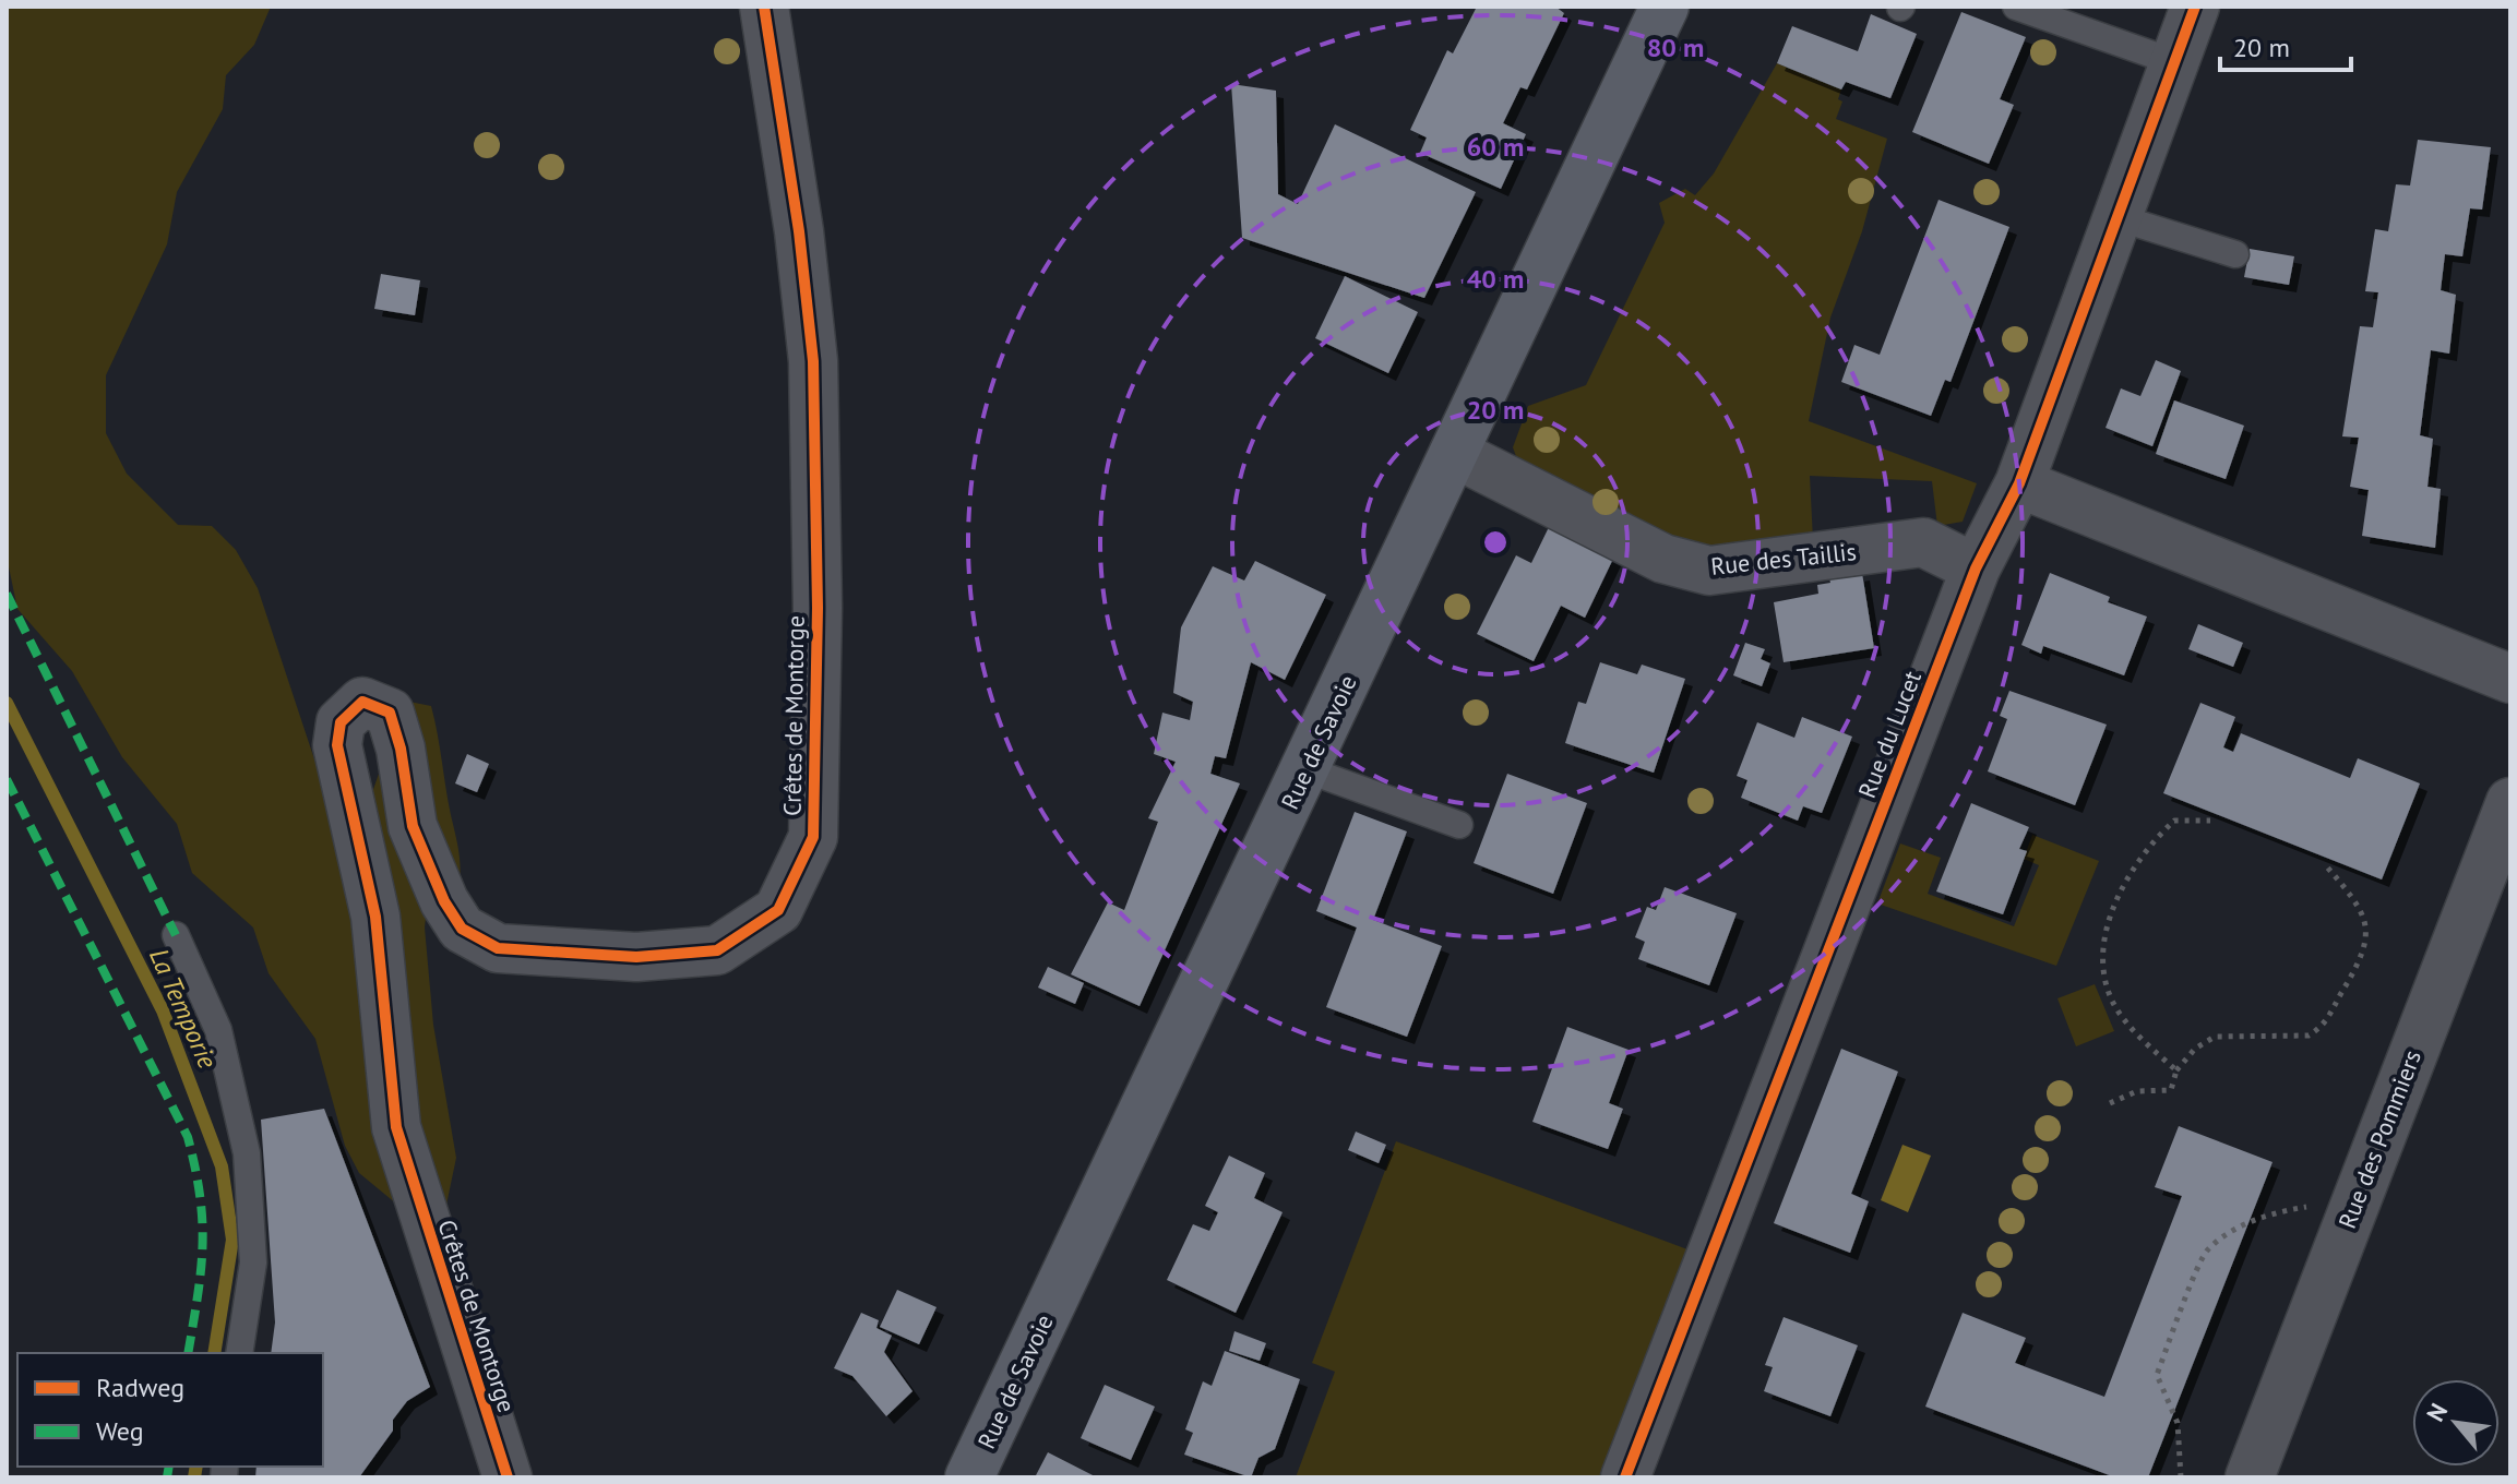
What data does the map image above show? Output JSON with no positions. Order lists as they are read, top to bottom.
{
  "streets": {
    "main road": ["Rue de Savoie"],
    "street": [
      "Rue des Taillis",
      "Crêtes de Montorge",
      "Rue du Lucet",
      "Rue des Pommiers"
    ]
  },
  "crossings": [
    ["Rue des Taillis", "Rue du Lucet"],
    ["Rue des Taillis", "Rue de Savoie"]
  ],
  "water": ["La Temporie"],
  "legend": ["Radweg", "Weg"],
  "scale_bar": "20 m",
  "north": "top left",
  "rings": [
    "80 m",
    "60 m",
    "40 m",
    "20 m"
  ]
}
